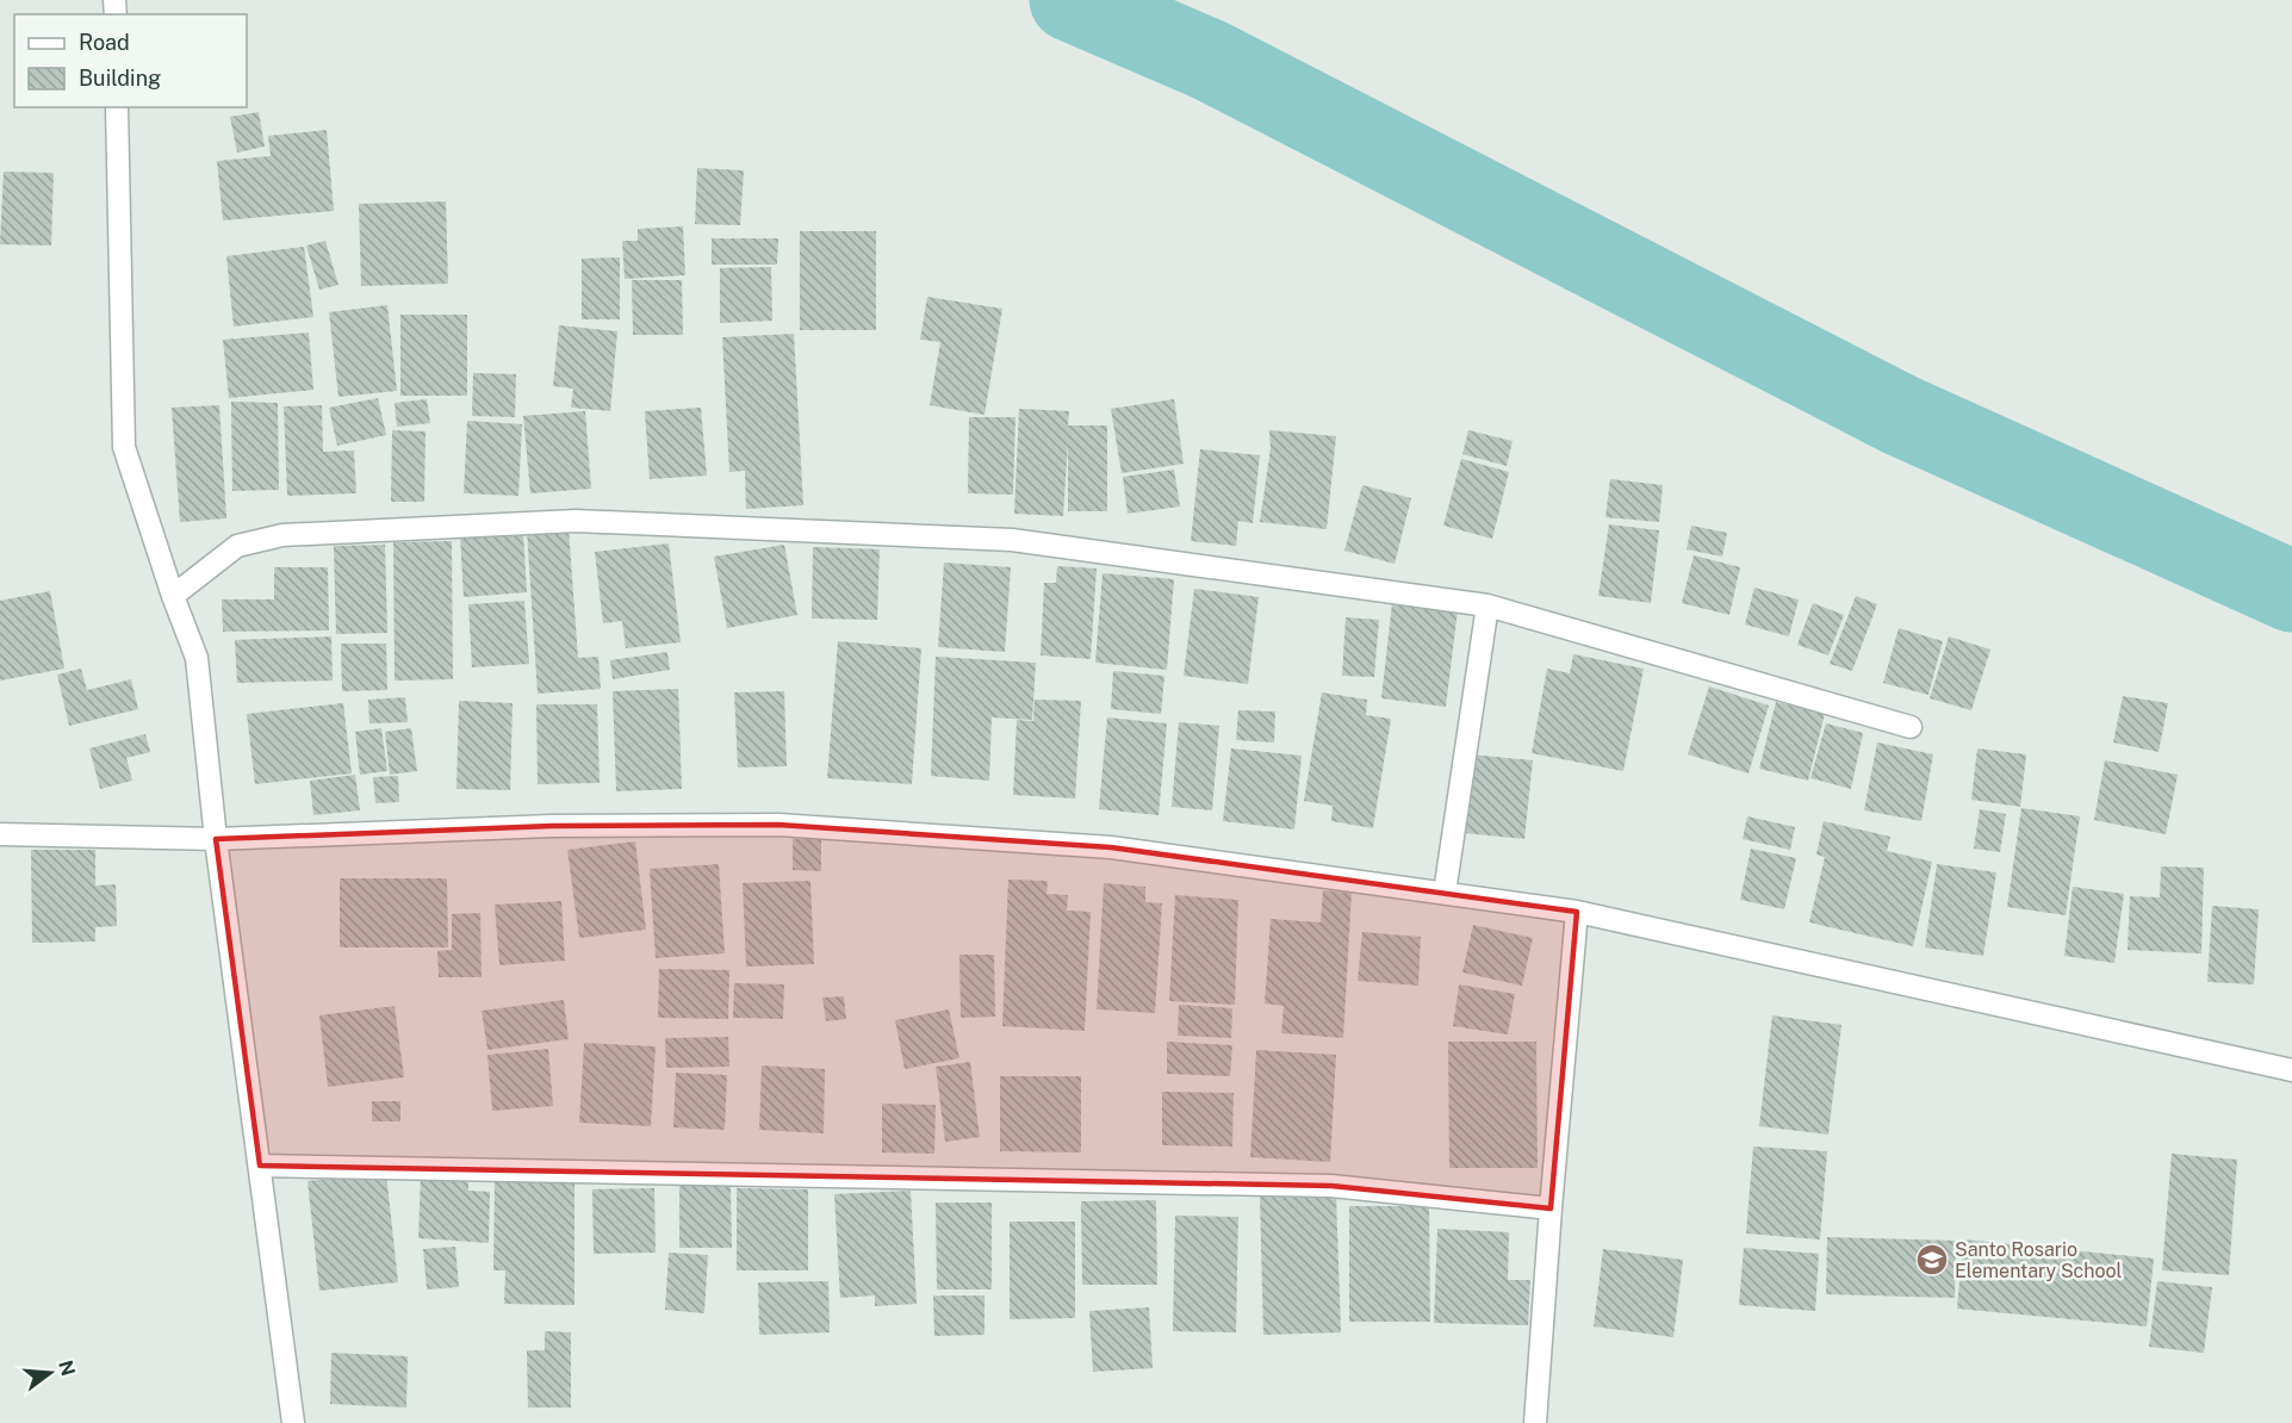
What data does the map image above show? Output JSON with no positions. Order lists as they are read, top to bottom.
{
  "places": {
    "school or university": ["Santo Rosario Elementary School"]
  },
  "legend": ["Road", "Building"],
  "north": "right"
}
